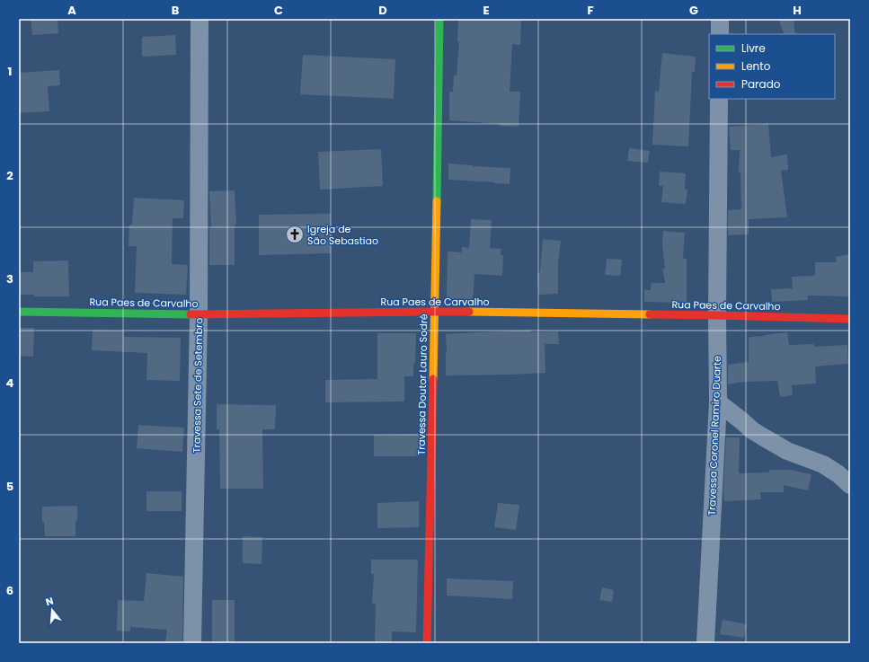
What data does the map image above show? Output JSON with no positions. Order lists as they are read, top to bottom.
{
  "streets": {
    "street": [
      "Rua Paes de Carvalho",
      "Travessa Doutor Lauro Sodré",
      "Travessa Sete de Setembro",
      "Travessa Coronel Ramiro Duarte"
    ]
  },
  "crossings": [
    ["Rua Paes de Carvalho", "Travessa Doutor Lauro Sodré"],
    ["Rua Paes de Carvalho", "Travessa Sete de Setembro"],
    ["Rua Paes de Carvalho", "Travessa Coronel Ramiro Duarte"]
  ],
  "places": {
    "church": ["Igreja de São Sebastiao"]
  },
  "legend": ["Livre", "Lento", "Parado"],
  "north": "top",
  "grid": {
    "columns": [
      "A",
      "B",
      "C",
      "D",
      "E",
      "F",
      "G",
      "H"
    ],
    "rows": [
      "1",
      "2",
      "3",
      "4",
      "5",
      "6"
    ]
  }
}
